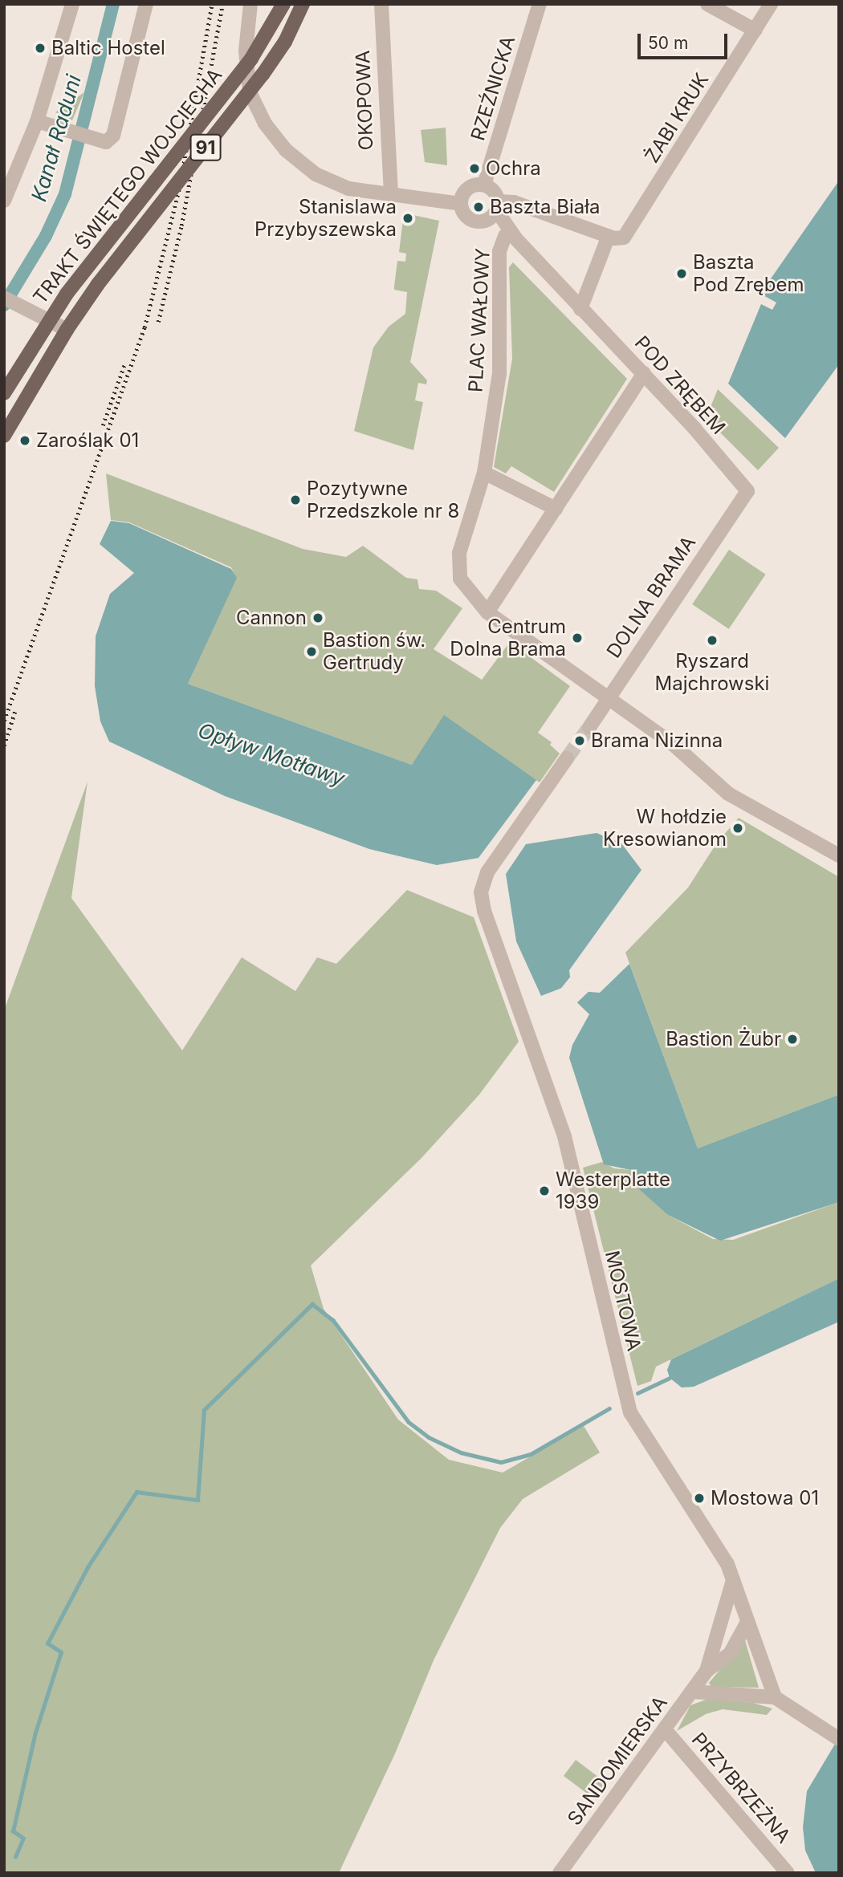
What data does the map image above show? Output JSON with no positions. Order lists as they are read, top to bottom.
{
  "streets": {
    "main road": ["91", "TRAKT ŚWIĘTEGO WOJCIECHA"],
    "street": [
      "RZEŹNICKA",
      "OKOPOWA",
      "ŻABI KRUK",
      "PLAC WAŁOWY",
      "POD ZRĘBEM",
      "DOLNA BRAMA",
      "MOSTOWA",
      "SANDOMIERSKA",
      "PRZYBRZEŻNA"
    ]
  },
  "crossings": [
    ["RZEŹNICKA", "POD ZRĘBEM"],
    ["PLAC WAŁOWY", "POD ZRĘBEM"],
    ["PLAC WAŁOWY", "DOLNA BRAMA"],
    ["POD ZRĘBEM", "DOLNA BRAMA"],
    ["MOSTOWA", "SANDOMIERSKA"],
    ["SANDOMIERSKA", "PRZYBRZEŻNA"]
  ],
  "water": ["Kanał Raduni", "Opływ Motławy"],
  "places": [
    "Baltic Hostel",
    "Ochra",
    "Baszta Biała",
    "Stanislawa Przybyszewska",
    "Baszta Pod Zrębem",
    "Zaroślak 01",
    "Pozytywne Przedszkole nr 8",
    "Cannon",
    "Centrum Dolna Brama",
    "Ryszard Majchrowski",
    "Bastion św. Gertrudy",
    "Brama Nizinna",
    "W hołdzie Kresowianom",
    "Bastion Żubr",
    "Westerplatte 1939",
    "Mostowa 01"
  ],
  "scale_bar": "50 m"
}
